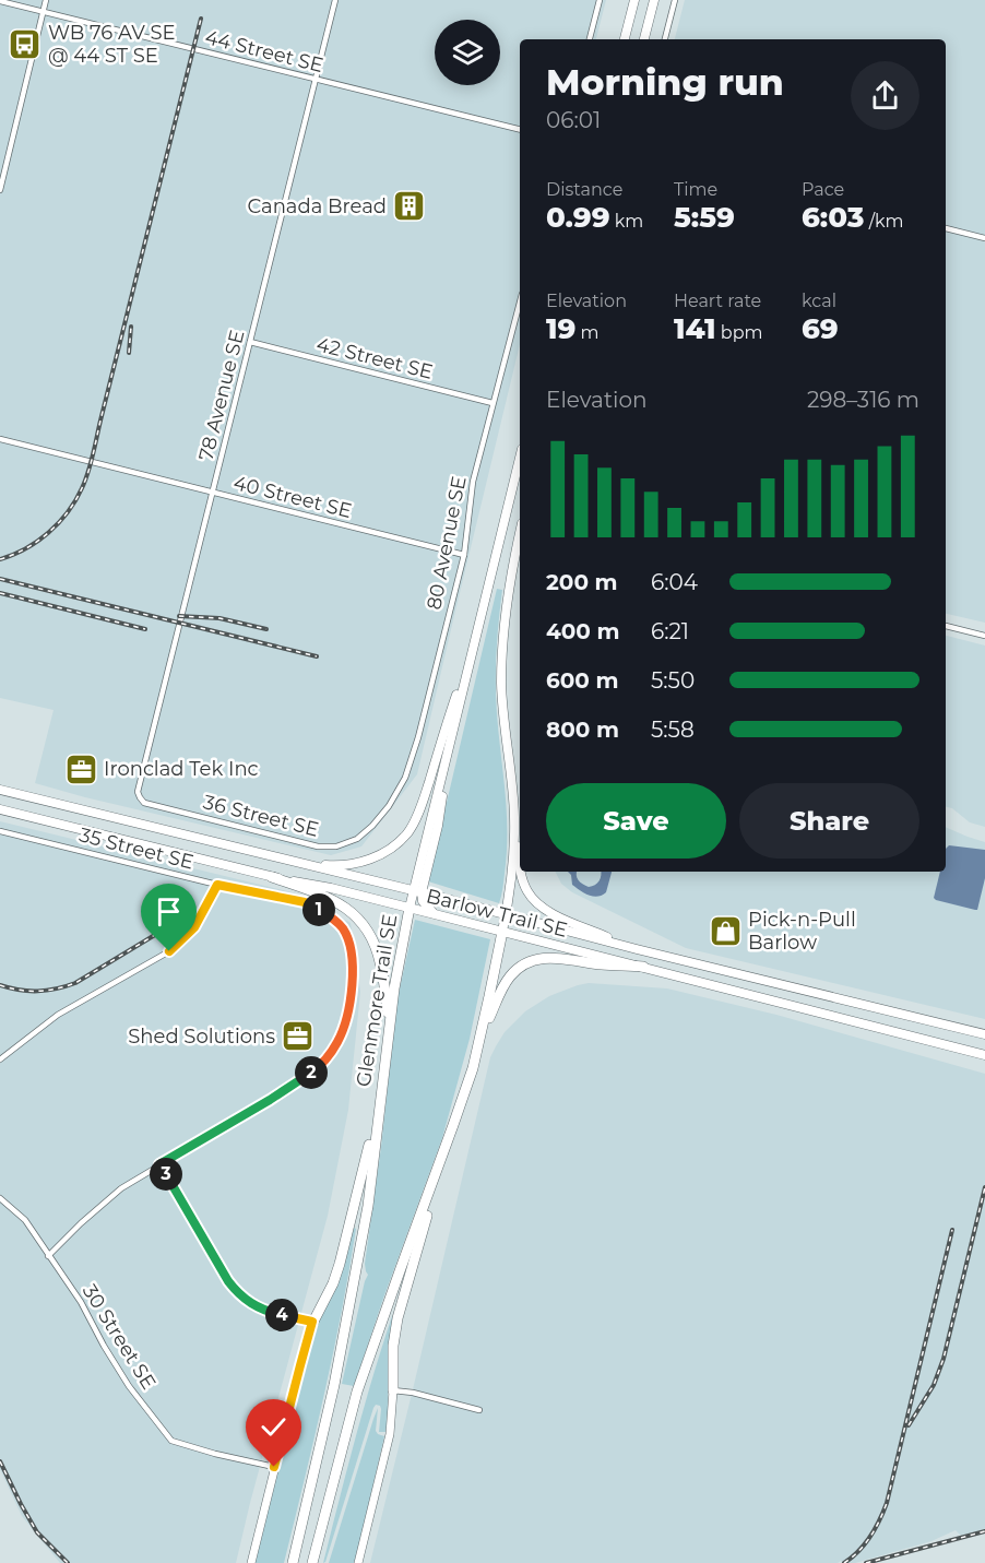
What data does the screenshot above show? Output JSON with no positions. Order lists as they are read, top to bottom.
{
  "streets": {
    "highway": ["Glenmore Trail SE"],
    "main road": ["Barlow Trail SE"],
    "street": [
      "44 Street SE",
      "42 Street SE",
      "78 Avenue SE",
      "40 Street SE",
      "80 Avenue SE",
      "36 Street SE",
      "35 Street SE",
      "30 Street SE"
    ]
  },
  "crossings": [
    ["44 Street SE", "78 Avenue SE"],
    ["42 Street SE", "78 Avenue SE"],
    ["42 Street SE", "80 Avenue SE"],
    ["78 Avenue SE", "40 Street SE"],
    ["78 Avenue SE", "36 Street SE"],
    ["40 Street SE", "80 Avenue SE"],
    ["80 Avenue SE", "36 Street SE"],
    ["Barlow Trail SE", "Glenmore Trail SE"]
  ],
  "places": {
    "bus stop": ["WB 76 AV SE @ 44 ST SE"],
    "building": ["Canada Bread"],
    "office": ["Ironclad Tek Inc", "Shed Solutions"],
    "shop": ["Pick-n-Pull Barlow"]
  },
  "page": {
    "heading": ["Morning run", "06:01"],
    "stats": [
      ["Distance", "0.99 km"],
      ["Time", "5:59"],
      ["Pace", "6:03 /km"],
      ["Elevation", "19 m"],
      ["Heart rate", "141 bpm"],
      ["kcal", "69"]
    ],
    "chart": ["Elevation", "298–316 m"],
    "list": [
      {
        "name": "200 m",
        "note": "6:04"
      },
      {
        "name": "400 m",
        "note": "6:21"
      },
      {
        "name": "600 m",
        "note": "5:50"
      },
      {
        "name": "800 m",
        "note": "5:58"
      }
    ],
    "buttons": ["Save", "Share"],
    "pins": [
      "1",
      "2",
      "3",
      "4"
    ]
  }
}
